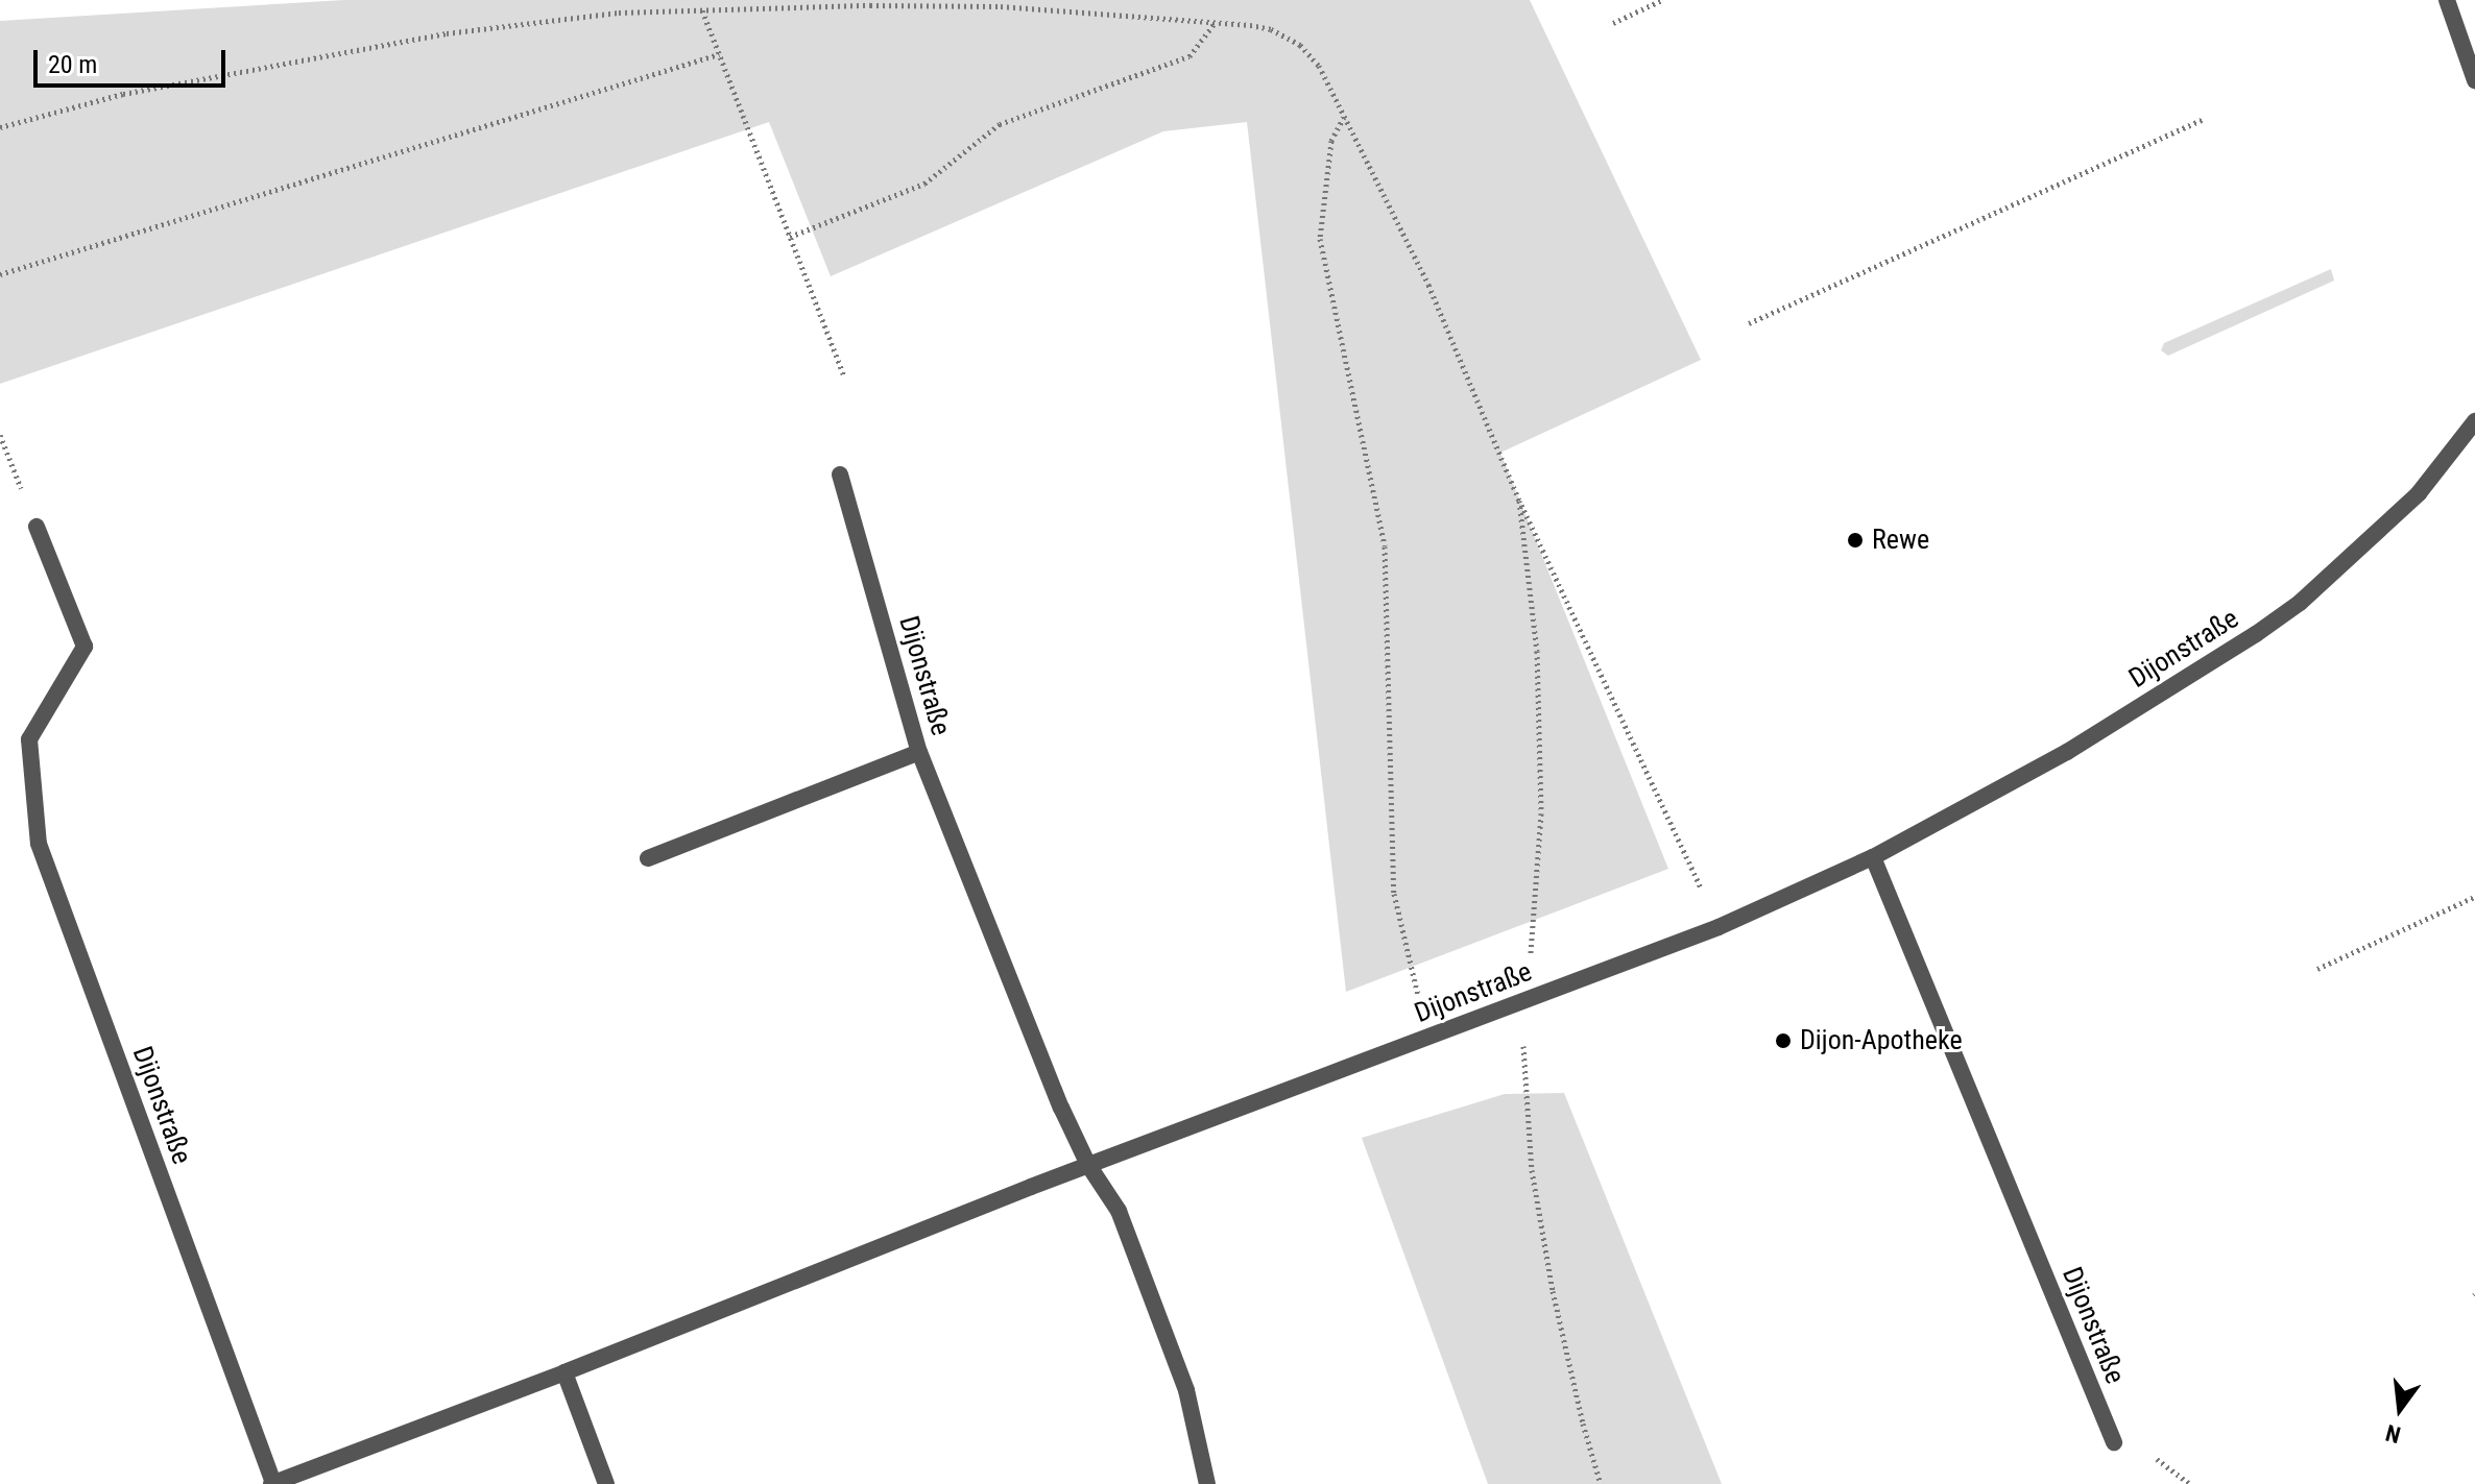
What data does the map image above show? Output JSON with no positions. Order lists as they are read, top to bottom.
{
  "streets": {
    "street": ["Dijonstraße"]
  },
  "places": ["Rewe", "Dijon-Apotheke"],
  "scale_bar": "20 m",
  "north": "bottom"
}
